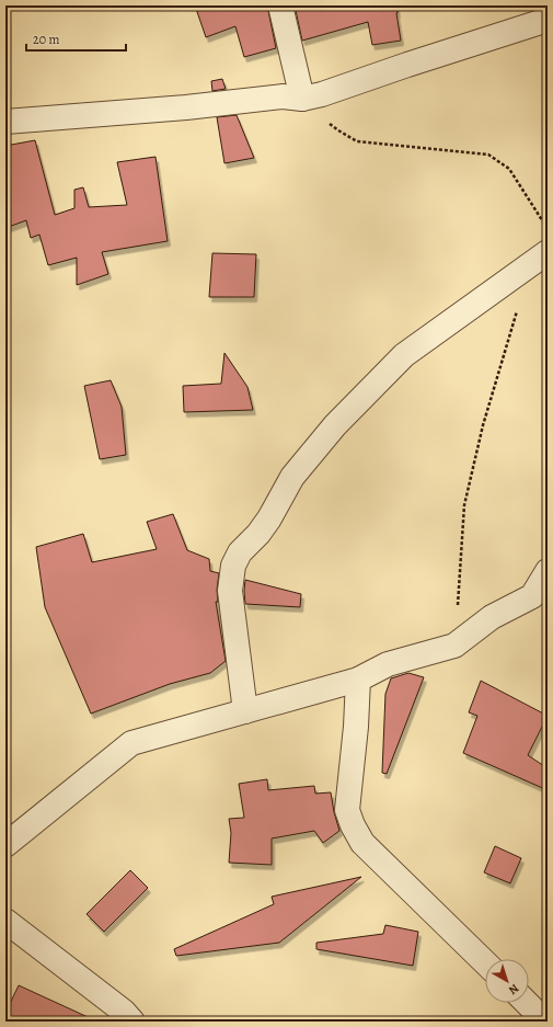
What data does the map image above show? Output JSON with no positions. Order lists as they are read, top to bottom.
{
  "scale_bar": "20 m",
  "north": "bottom right"
}
